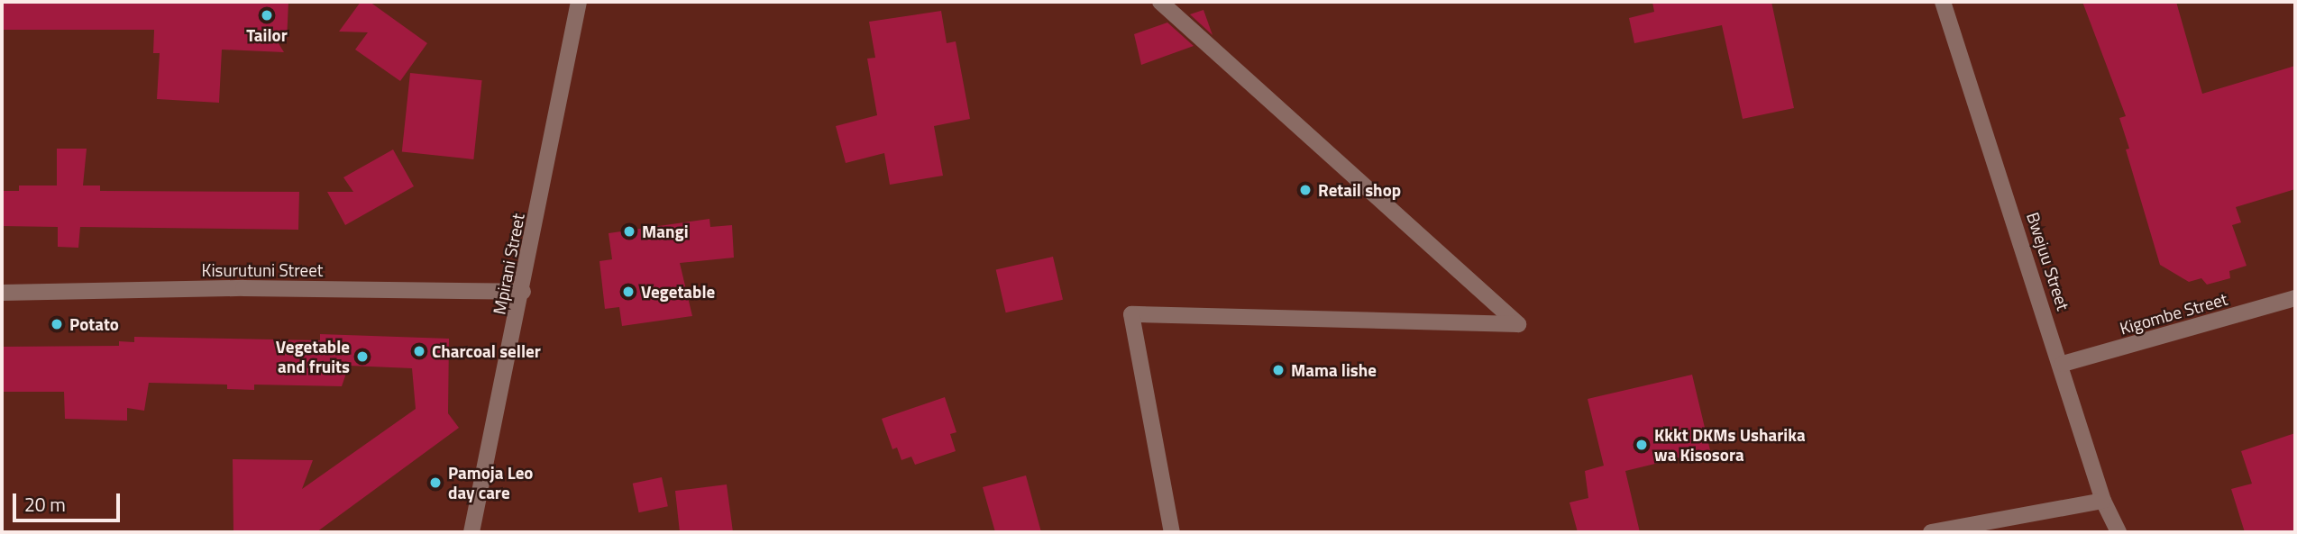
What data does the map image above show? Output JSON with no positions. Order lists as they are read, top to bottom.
{
  "streets": {
    "street": [
      "Bwejuu Street",
      "Mpirani Street",
      "Kisurutuni Street",
      "Kigombe Street"
    ]
  },
  "crossings": [
    ["Bwejuu Street", "Kigombe Street"],
    ["Mpirani Street", "Kisurutuni Street"]
  ],
  "places": [
    "Tailor",
    "Retail shop",
    "Mangi",
    "Vegetable",
    "Potato",
    "Charcoal seller",
    "Vegetable and fruits",
    "Mama lishe",
    "Kkkt DKMs Usharika wa Kisosora",
    "Pamoja Leo day care"
  ],
  "scale_bar": "20 m"
}
